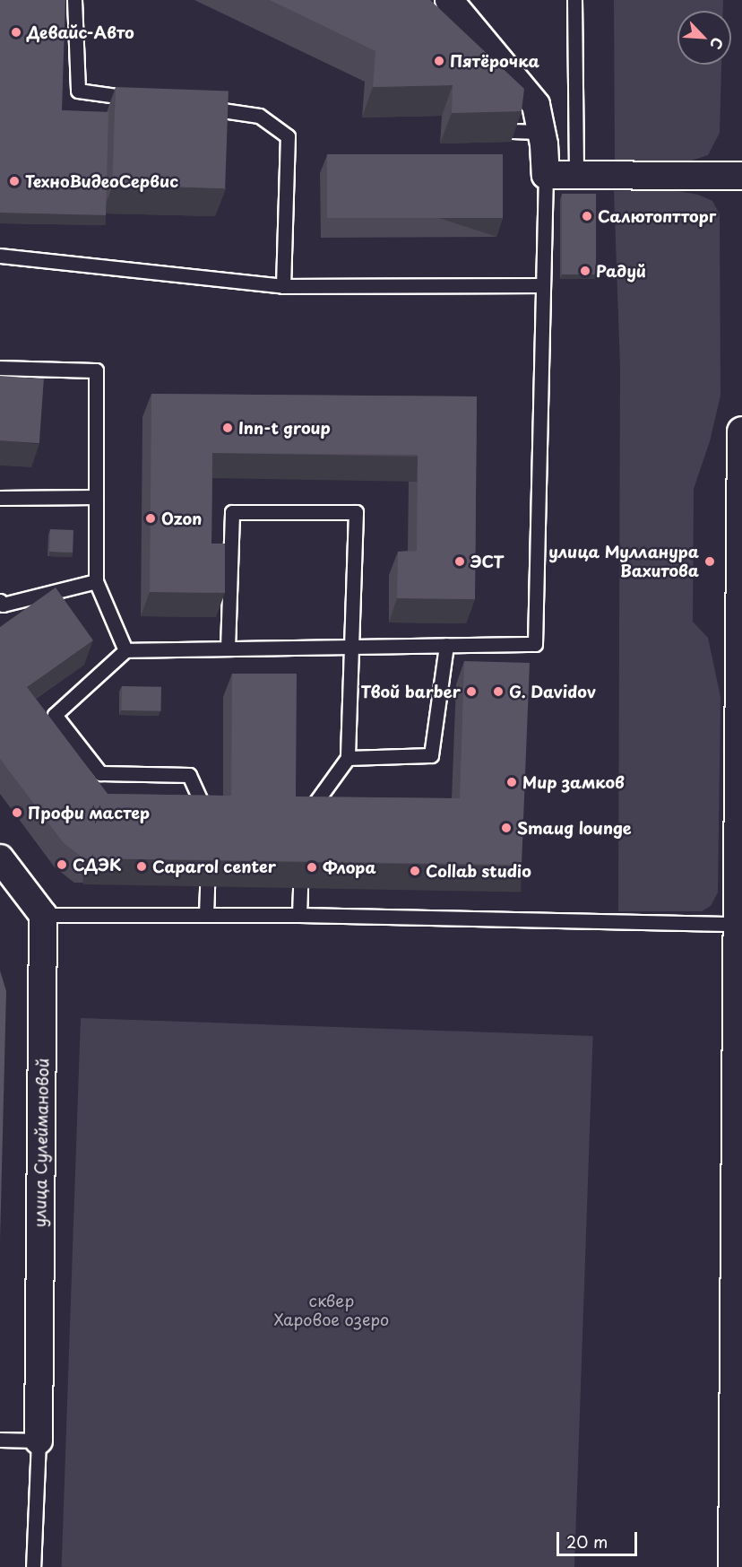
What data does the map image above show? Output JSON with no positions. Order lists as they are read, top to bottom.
{
  "streets": {
    "street": ["улица Сулеймановой"]
  },
  "parks": ["сквер Харовое озеро"],
  "places": [
    "Девайс-Авто",
    "Пятёрочка",
    "ТехноВидеоСервис",
    "Салютоптторг",
    "Радуй",
    "Inn-t group",
    "Ozon",
    "ЭСТ",
    "улица Мулланура Вахитова",
    "Твой barber",
    "G. Davidov",
    "Мир замков",
    "Профи мастер",
    "Smaug lounge",
    "СДЭК",
    "Caparol center",
    "Флора",
    "Collab studio"
  ],
  "scale_bar": "20 m",
  "north": "bottom right"
}
